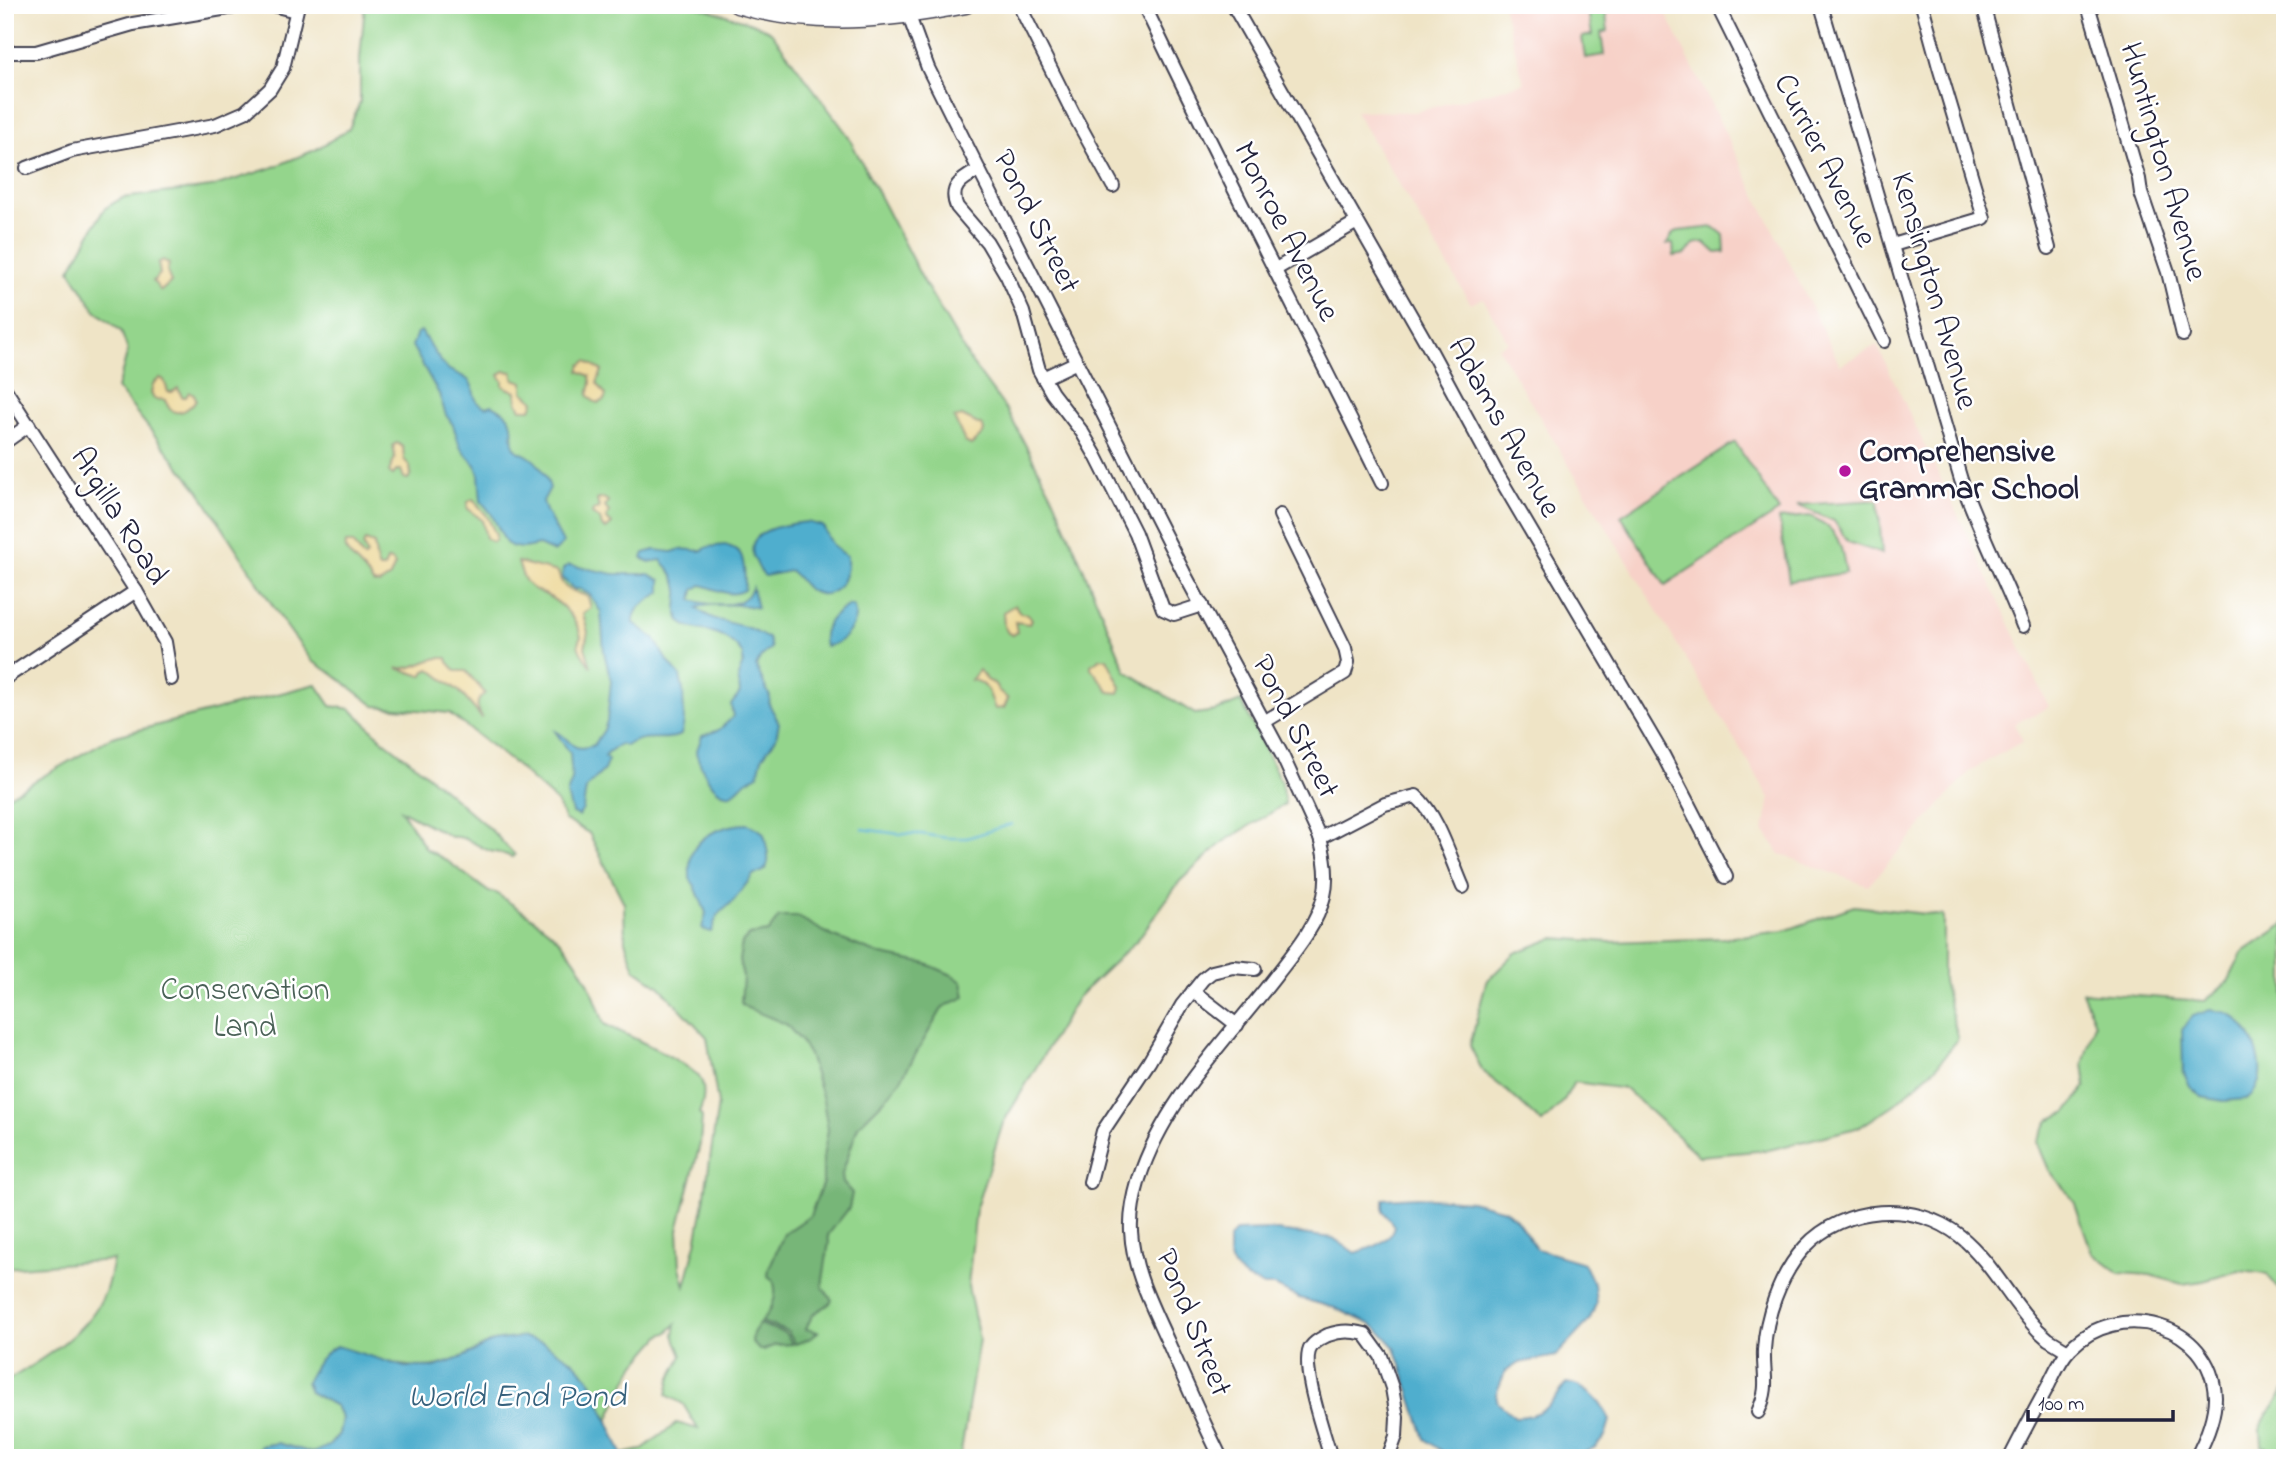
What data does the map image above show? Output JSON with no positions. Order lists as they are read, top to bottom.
{
  "streets": {
    "street": [
      "Currier Avenue",
      "Huntington Avenue",
      "Pond Street",
      "Monroe Avenue",
      "Kensington Avenue",
      "Adams Avenue",
      "Argilla Road"
    ]
  },
  "water": ["World End Pond"],
  "parks": ["Conservation Land"],
  "places": ["Comprehensive Grammar School"],
  "scale_bar": "100 m"
}
